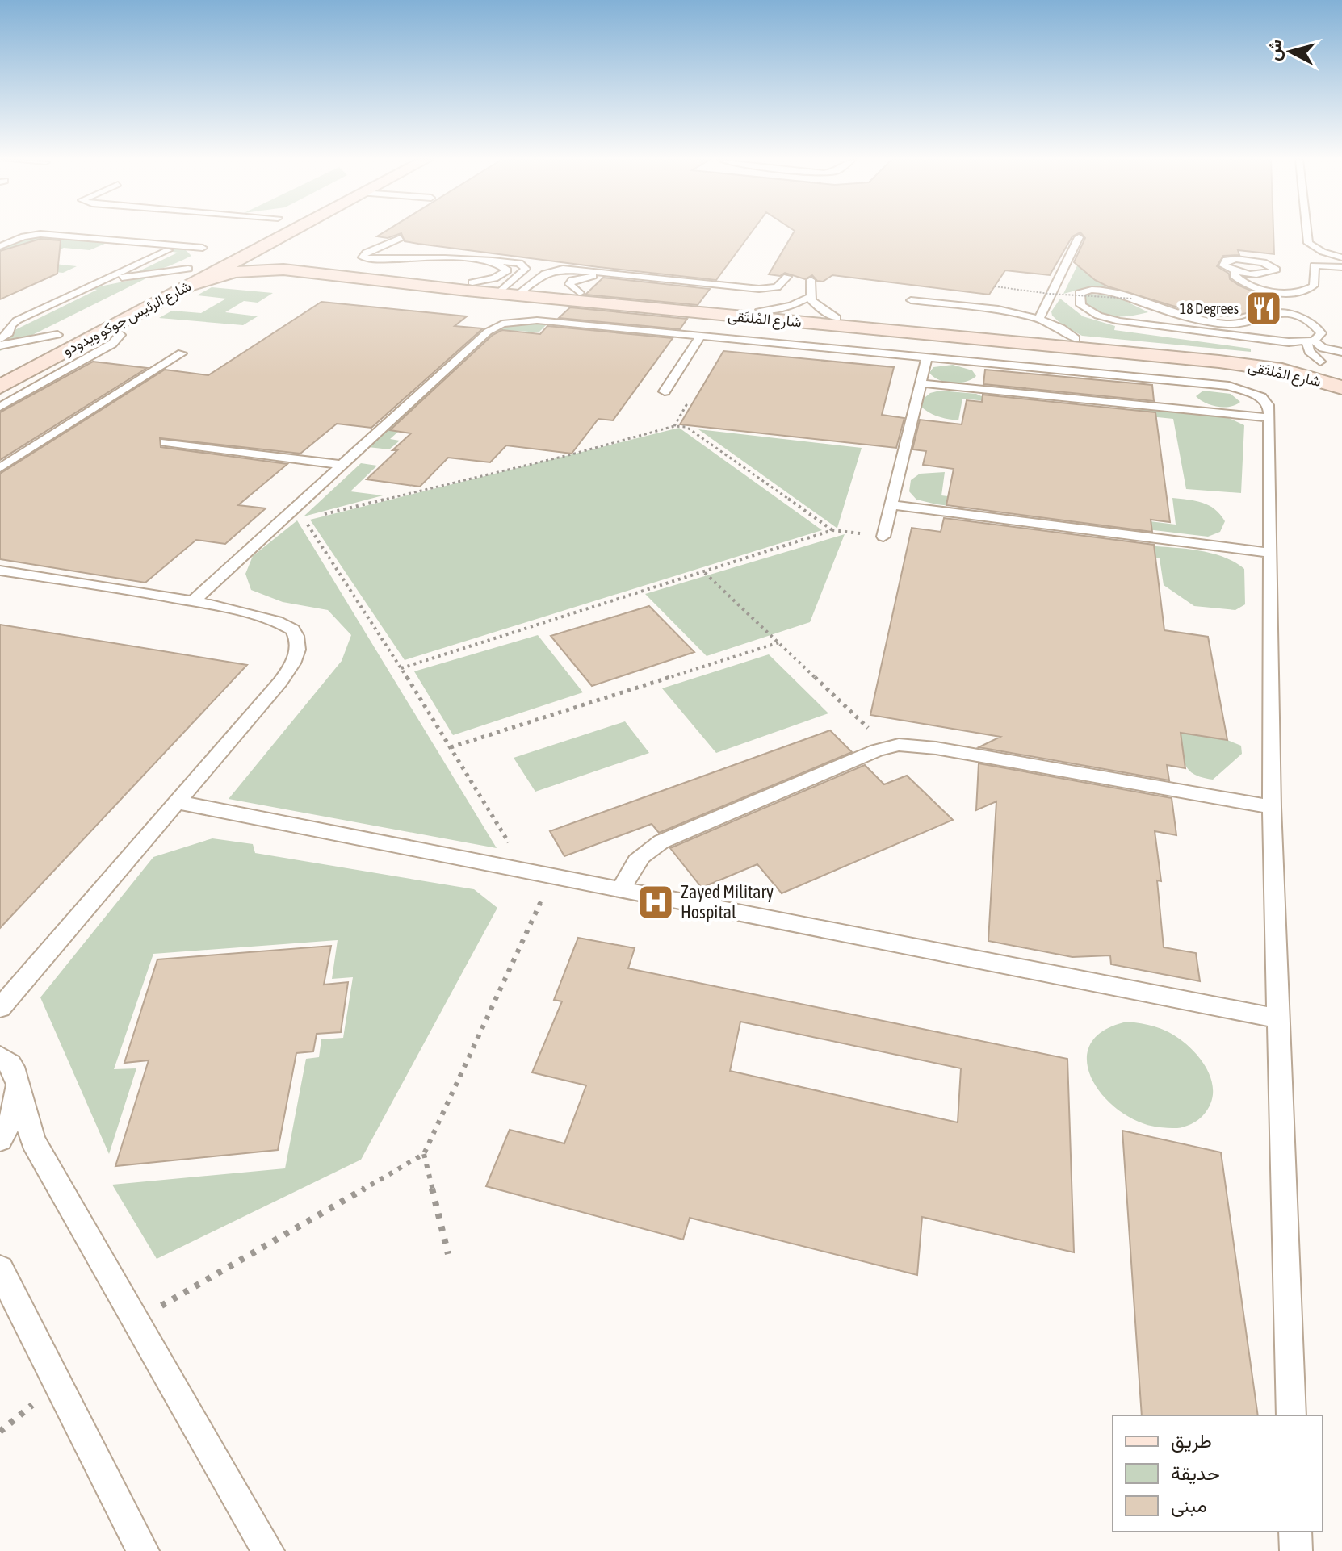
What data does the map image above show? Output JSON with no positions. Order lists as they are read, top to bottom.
{
  "streets": {
    "street": ["شارع الرئيس جوكو ويدودو", "شارع المُلتَقى"]
  },
  "crossings": [
    ["شارع الرئيس جوكو ويدودو", "شارع المُلتَقى"]
  ],
  "places": {
    "restaurant": ["18 Degrees"],
    "hospital": ["Zayed Military Hospital"]
  },
  "legend": ["طريق", "حديقة", "مبنى"],
  "north": "left"
}
